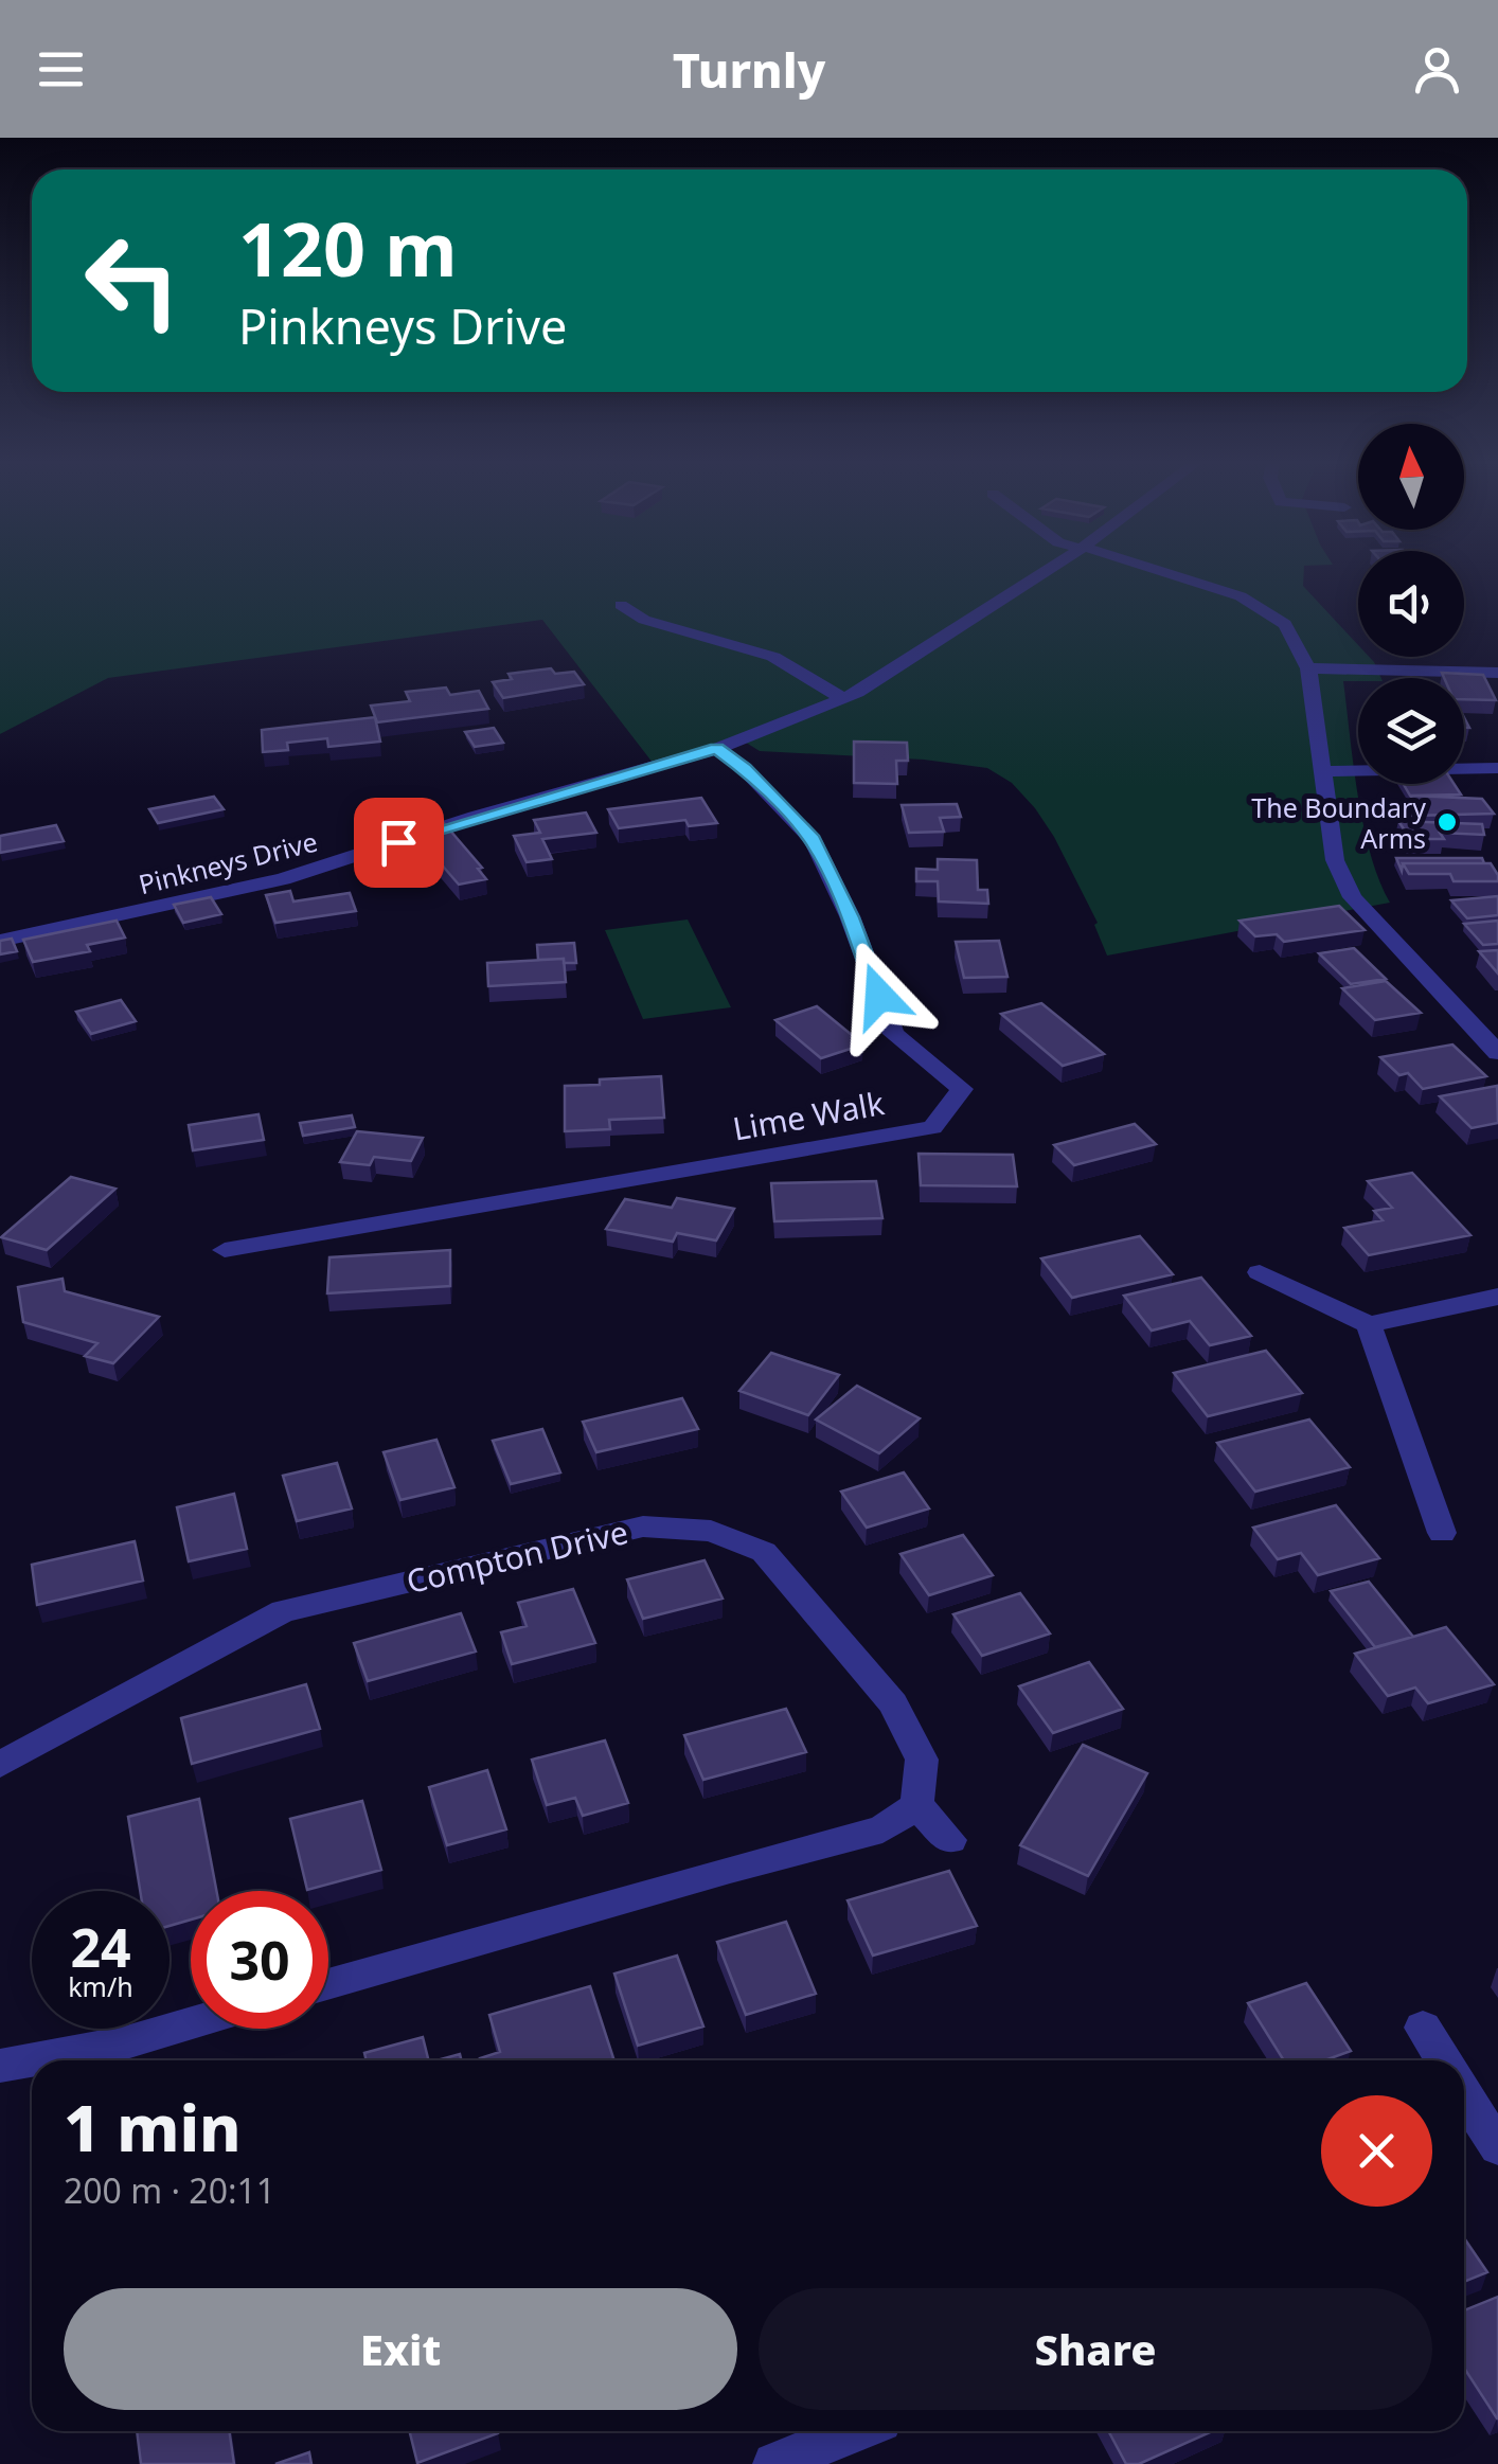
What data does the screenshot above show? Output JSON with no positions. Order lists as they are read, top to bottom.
{
  "streets": {
    "street": ["Pinkneys Drive", "Lime Walk", "Compton Drive"]
  },
  "crossings": [
    ["Pinkneys Drive", "Lime Walk"]
  ],
  "places": ["The Boundary Arms"],
  "north": "top",
  "page": {
    "header": "Turnly",
    "turn": ["120 m", "Pinkneys Drive"],
    "speed": "24 km/h",
    "limit": "30",
    "heading": ["1 min", "200 m · 20:11"],
    "buttons": ["Exit", "Share"]
  }
}
